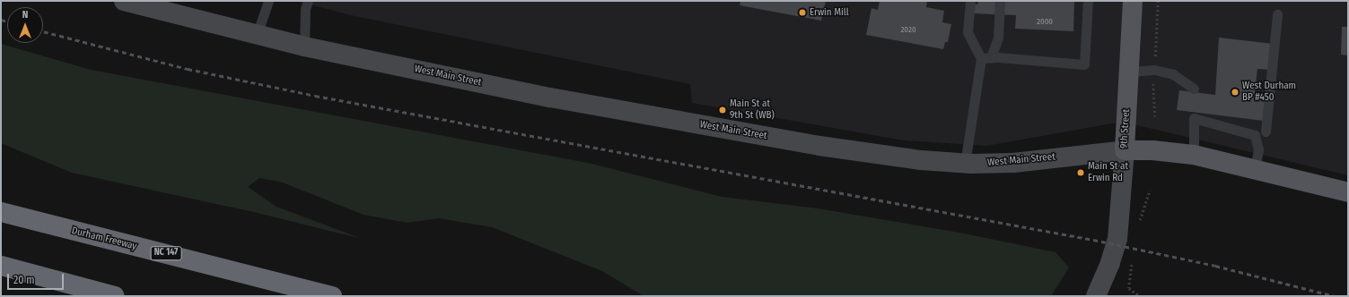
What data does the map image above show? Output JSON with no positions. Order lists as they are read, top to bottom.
{
  "streets": {
    "highway": ["Durham Freeway", "NC 147"],
    "main road": ["West Main Street", "9th Street"]
  },
  "crossings": [
    ["West Main Street", "9th Street"]
  ],
  "places": [
    "Erwin Mill",
    "West Durham BP #450",
    "Main St at 9th St (WB)",
    "Main St at Erwin Rd"
  ],
  "house_numbers": ["2000", "2020"],
  "scale_bar": "20 m",
  "north": "top"
}
